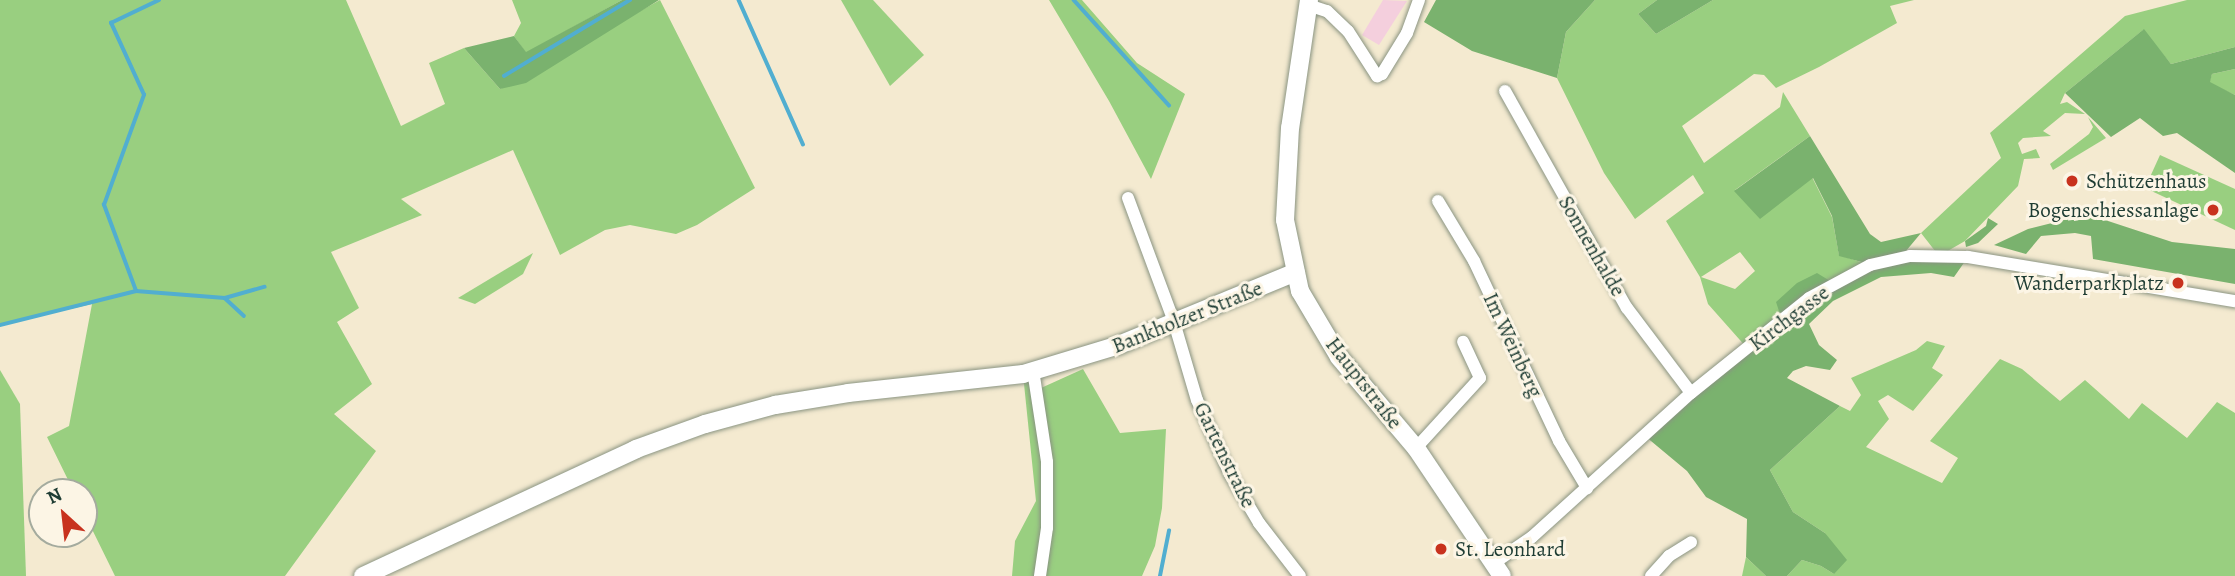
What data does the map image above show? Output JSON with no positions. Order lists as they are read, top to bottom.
{
  "streets": {
    "street": [
      "Sonnenhalde",
      "Bankholzer Straße",
      "Kirchgasse",
      "Im Weinberg",
      "Hauptstraße",
      "Gartenstraße"
    ]
  },
  "crossings": [
    ["Sonnenhalde", "Kirchgasse"],
    ["Bankholzer Straße", "Hauptstraße"],
    ["Bankholzer Straße", "Gartenstraße"],
    ["Kirchgasse", "Im Weinberg"],
    ["Kirchgasse", "Hauptstraße"]
  ],
  "places": [
    "Schützenhaus",
    "Bogenschiessanlage",
    "Wanderparkplatz",
    "St. Leonhard"
  ],
  "north": "top left"
}
